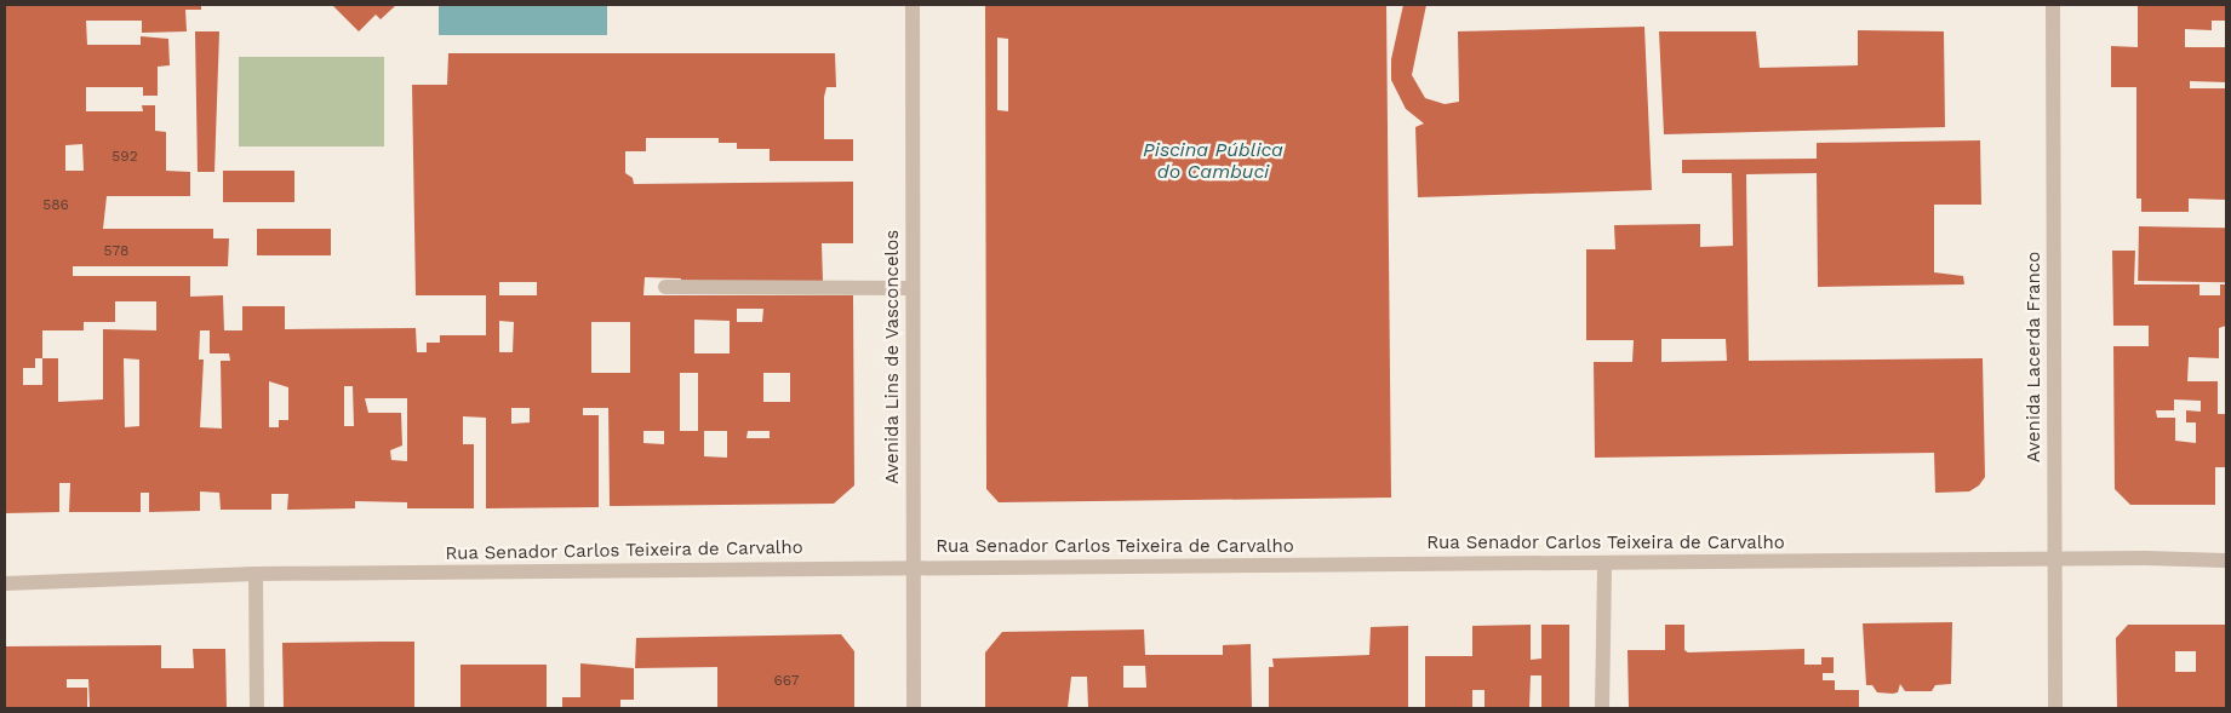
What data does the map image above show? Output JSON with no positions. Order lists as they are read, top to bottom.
{
  "streets": {
    "street": ["Avenida Lins de Vasconcelos", "Avenida Lacerda Franco", "Rua Senador Carlos Teixeira de Carvalho"]
  },
  "crossings": [
    ["Avenida Lins de Vasconcelos", "Rua Senador Carlos Teixeira de Carvalho"],
    ["Avenida Lacerda Franco", "Rua Senador Carlos Teixeira de Carvalho"]
  ],
  "water": ["Piscina Pública do Cambuci"],
  "house_numbers": [
    "592",
    "586",
    "578",
    "667"
  ]
}
